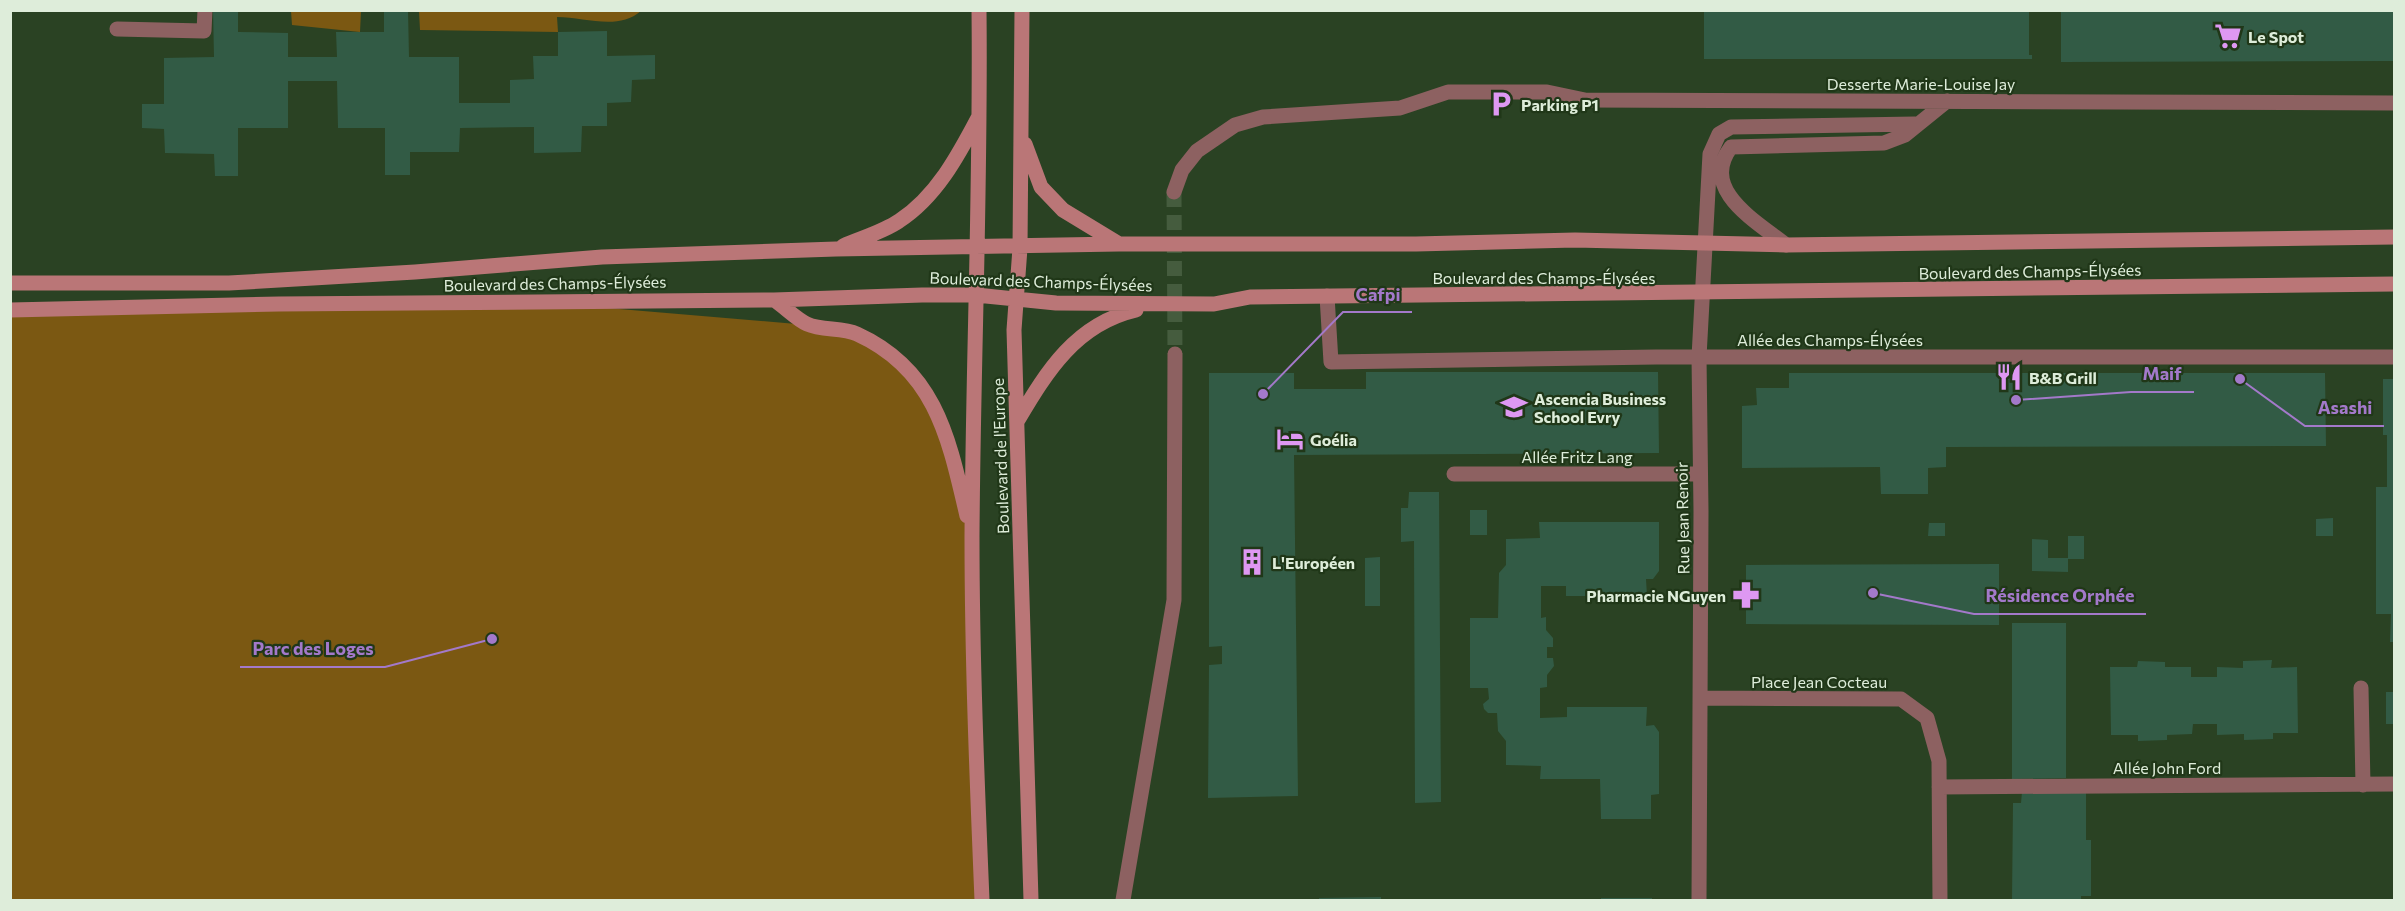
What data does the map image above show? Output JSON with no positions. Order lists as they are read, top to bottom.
{
  "streets": {
    "main road": ["Boulevard des Champs-Élysées", "Boulevard de l'Europe"],
    "street": [
      "Desserte Marie-Louise Jay",
      "Allée des Champs-Élysées",
      "Allée Fritz Lang",
      "Rue Jean Renoir",
      "Place Jean Cocteau",
      "Allée John Ford"
    ]
  },
  "crossings": [
    ["Boulevard des Champs-Élysées", "Allée des Champs-Élysées"],
    ["Boulevard des Champs-Élysées", "Boulevard de l'Europe"],
    ["Boulevard des Champs-Élysées", "Rue Jean Renoir"],
    ["Allée des Champs-Élysées", "Rue Jean Renoir"],
    ["Allée Fritz Lang", "Rue Jean Renoir"],
    ["Rue Jean Renoir", "Place Jean Cocteau"],
    ["Place Jean Cocteau", "Allée John Ford"]
  ],
  "places": {
    "supermarket": ["Le Spot"],
    "parking": ["Parking P1"],
    "restaurant": ["B&B Grill"],
    "other": [
      "Asashi",
      "Cafpi",
      "Maif",
      "Résidence Orphée",
      "Parc des Loges"
    ],
    "school or university": ["Ascencia Business School Evry"],
    "hotel": ["Goélia"],
    "building": ["L'Européen"],
    "pharmacy": ["Pharmacie NGuyen"]
  }
}
